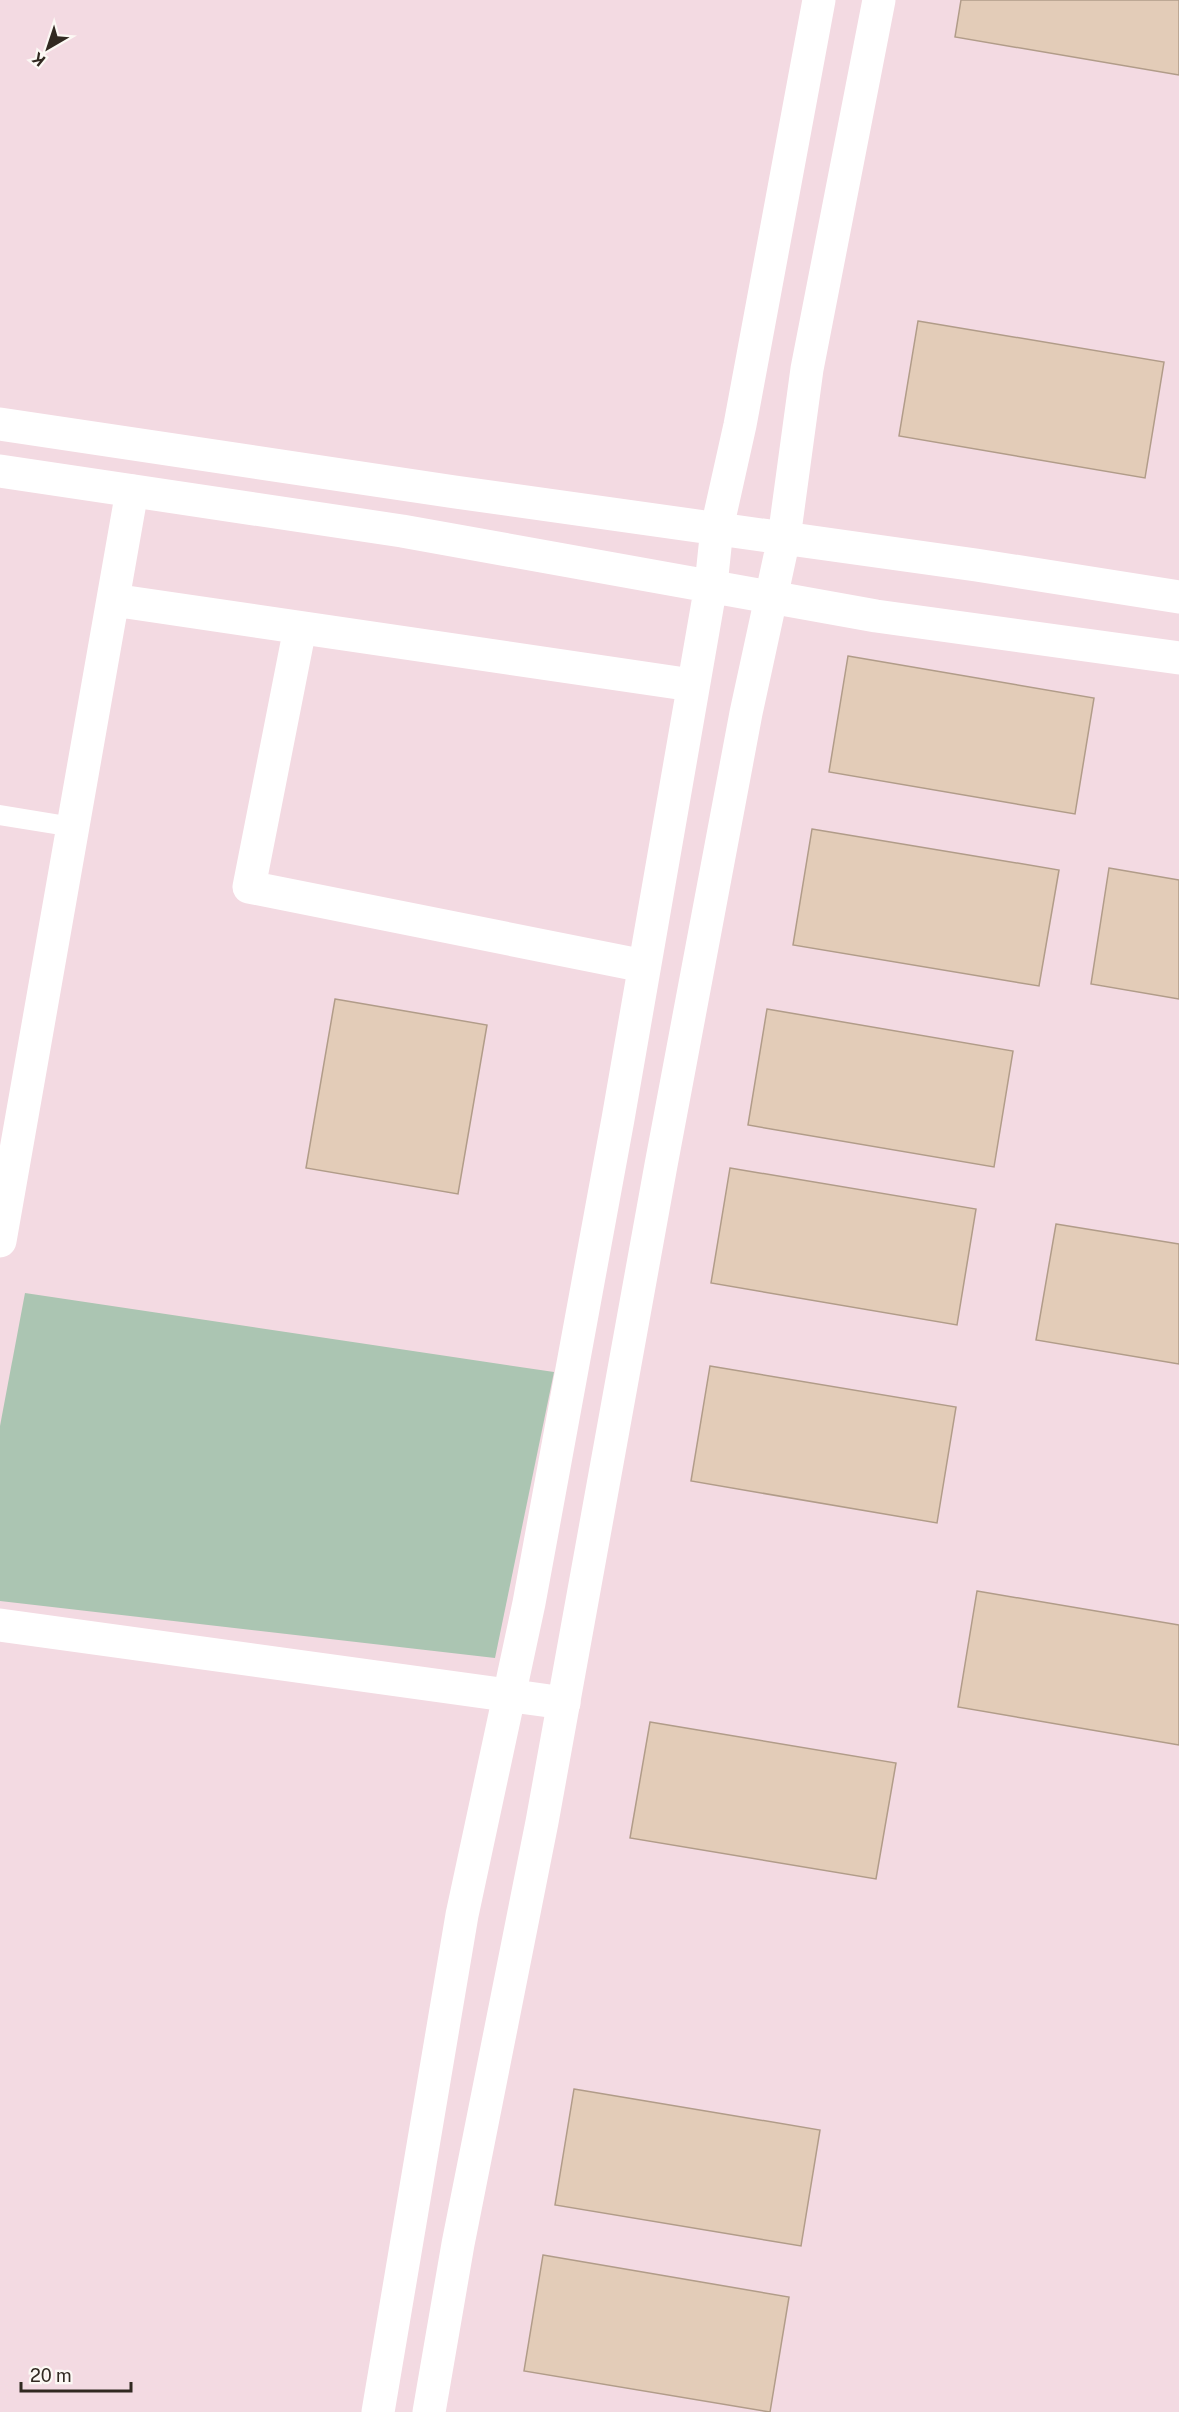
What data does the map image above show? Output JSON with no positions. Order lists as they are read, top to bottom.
{
  "scale_bar": "20 m",
  "north": "bottom left"
}
